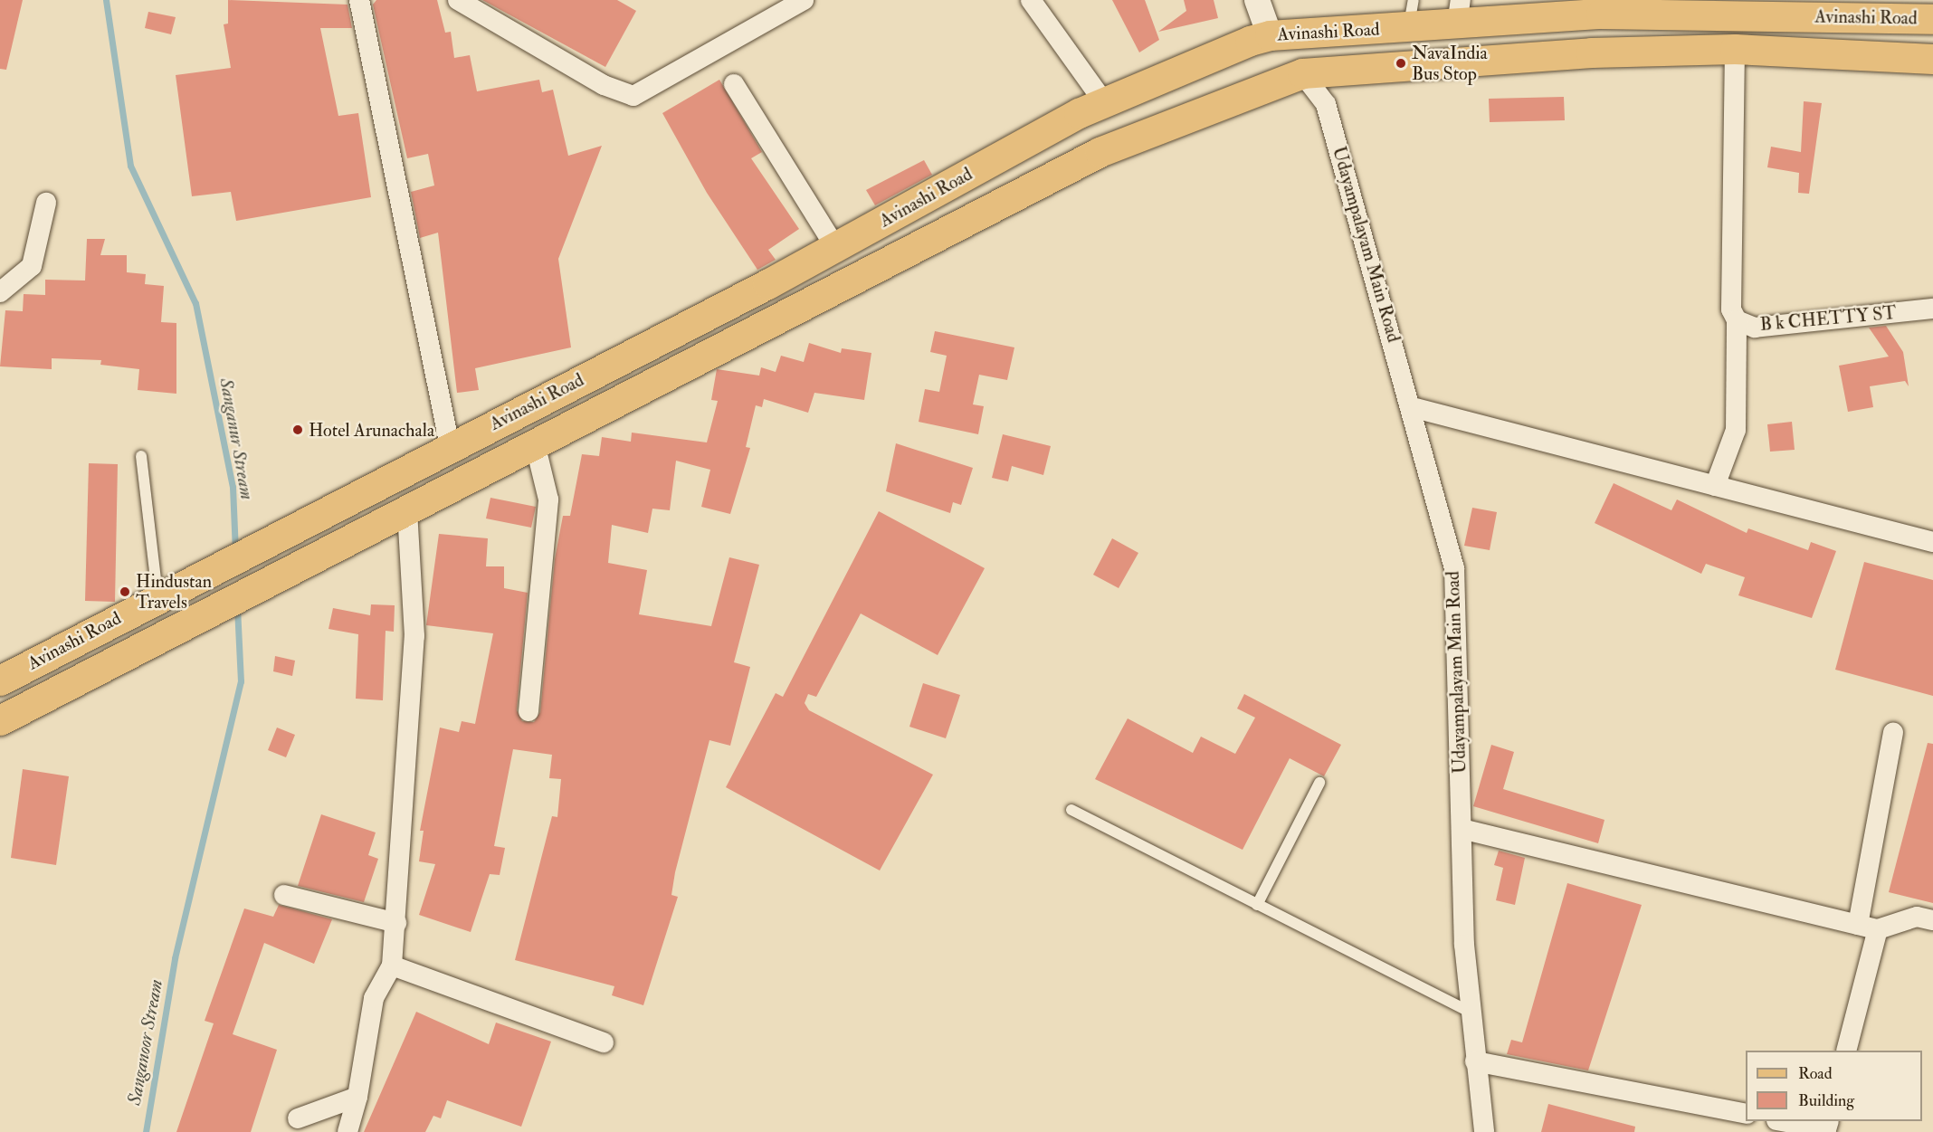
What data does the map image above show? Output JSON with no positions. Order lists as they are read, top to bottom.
{
  "streets": {
    "main road": ["Avinashi Road"],
    "street": ["Udayampalayam Main Road", "B k CHETTY ST"]
  },
  "crossings": [
    ["Avinashi Road", "Udayampalayam Main Road"],
    ["Avinashi Road", "B k CHETTY ST"]
  ],
  "water": ["Sanganur Stream", "Sanganoor Stream"],
  "places": ["NavaIndia Bus Stop", "Hotel Arunachala", "Hindustan Travels"],
  "legend": ["Road", "Building"]
}
